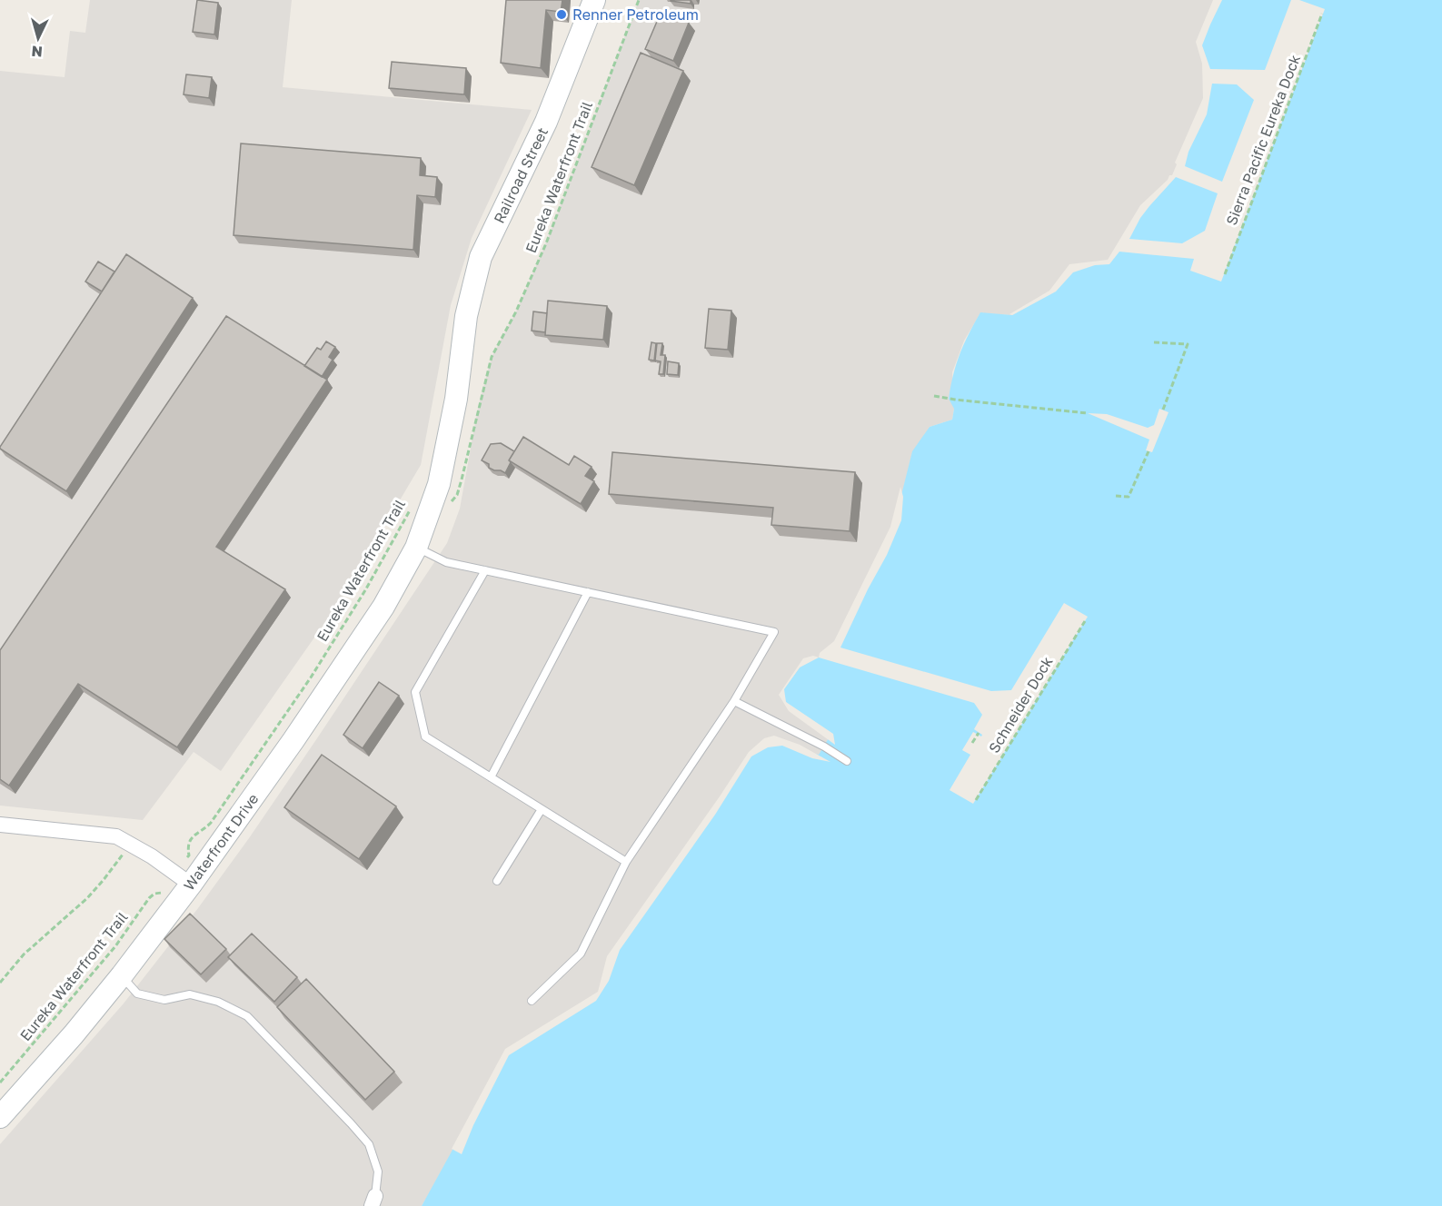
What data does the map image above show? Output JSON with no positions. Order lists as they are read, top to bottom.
{
  "streets": {
    "street": ["Railroad Street", "Waterfront Drive"],
    "path": ["Sierra Pacific Eureka Dock", "Eureka Waterfront Trail", "Schneider Dock"]
  },
  "crossings": [
    ["Railroad Street", "Eureka Waterfront Trail"],
    ["Railroad Street", "Waterfront Drive"],
    ["Eureka Waterfront Trail", "Waterfront Drive"]
  ],
  "places": ["Renner Petroleum"],
  "north": "bottom"
}
